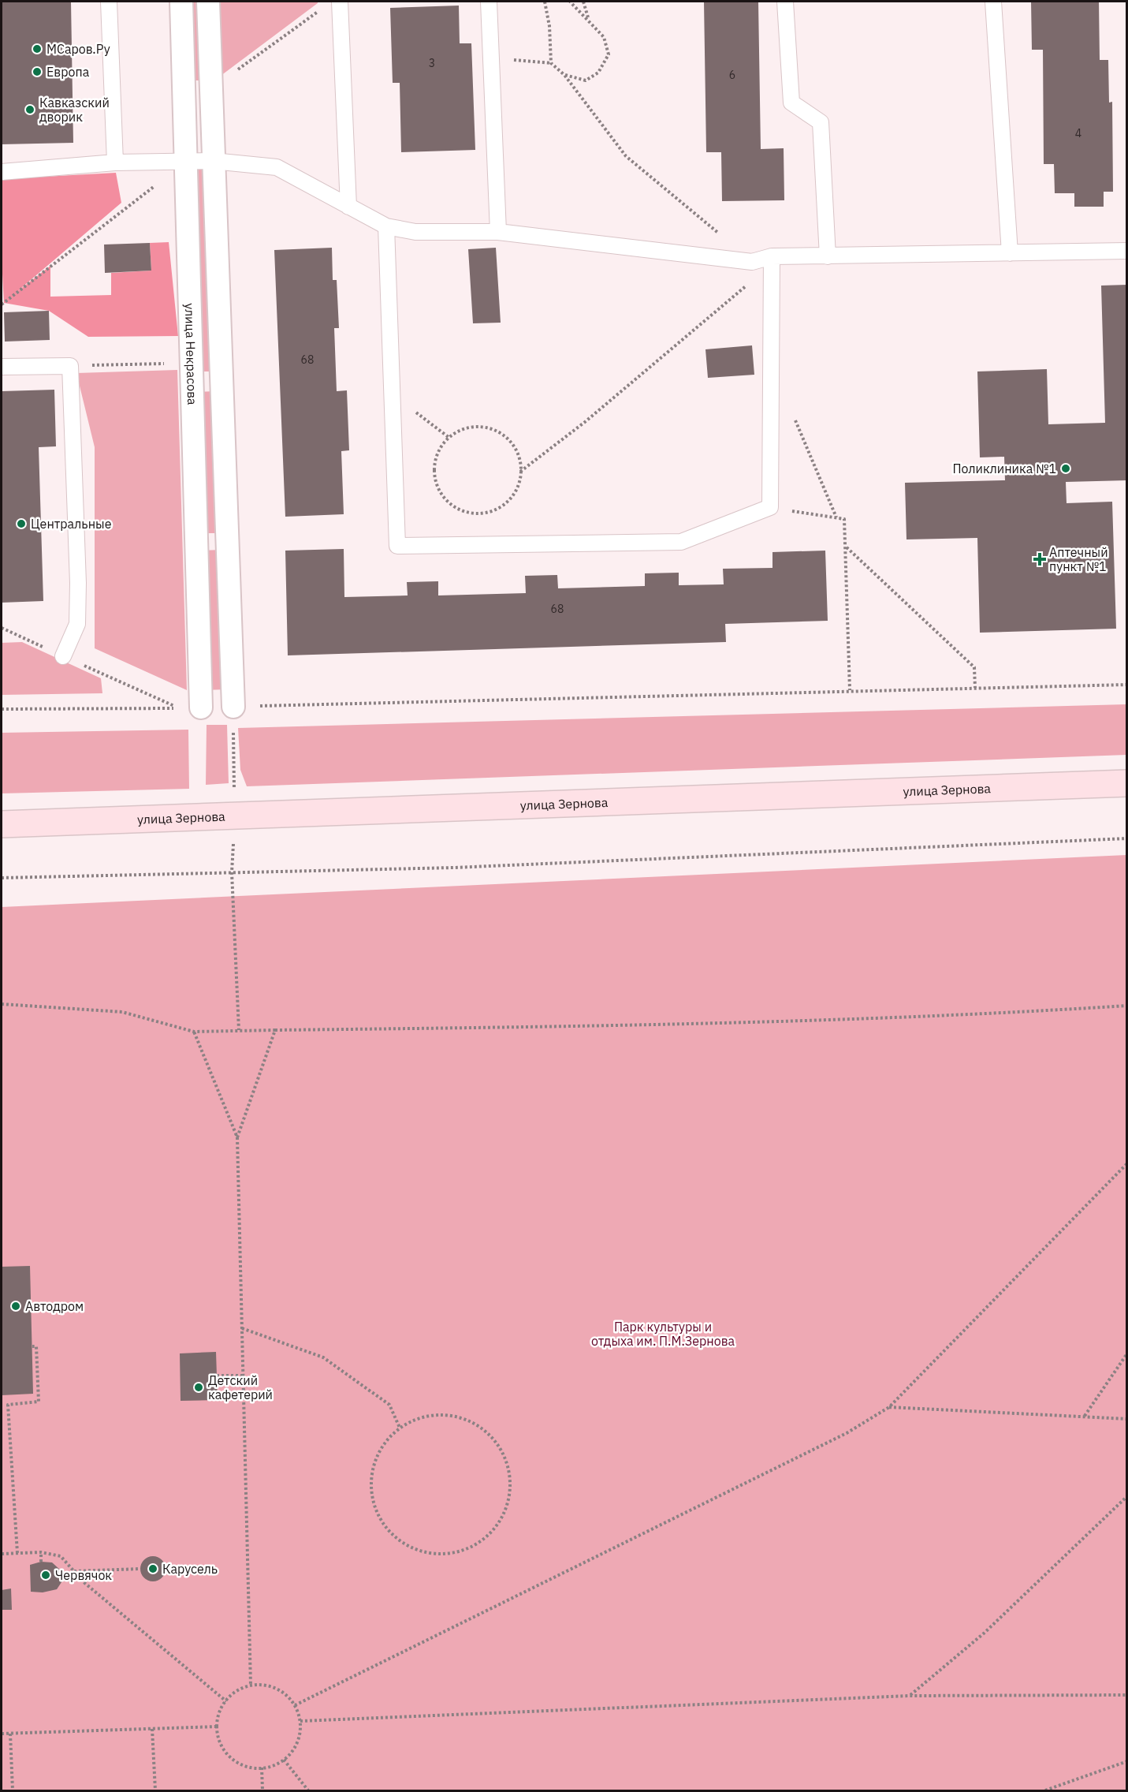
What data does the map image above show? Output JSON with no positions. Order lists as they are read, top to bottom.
{
  "streets": {
    "main road": ["улица Зернова"],
    "street": ["улица Некрасова"]
  },
  "parks": ["Парк культуры и отдыха им. П.М.Зернова"],
  "places": {
    "other": [
      "МСаров.Ру",
      "Европа",
      "Кавказский дворик",
      "Поликлиника №1",
      "Центральные",
      "Автодром",
      "Детский кафетерий",
      "Карусель",
      "Червячок"
    ],
    "health": ["Аптечный пункт №1"]
  },
  "house_numbers": [
    "3",
    "6",
    "4",
    "68",
    "68"
  ]
}
